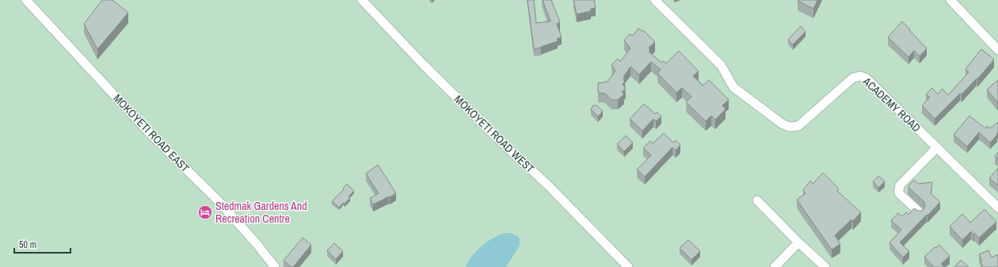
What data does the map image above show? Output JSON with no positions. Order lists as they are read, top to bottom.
{
  "streets": {
    "street": ["ACADEMY ROAD", "MOKOYETI ROAD EAST", "MOKOYETI ROAD WEST"]
  },
  "places": {
    "hotel": ["Stedmak Gardens And Recreation Centre"]
  },
  "scale_bar": "50 m"
}
